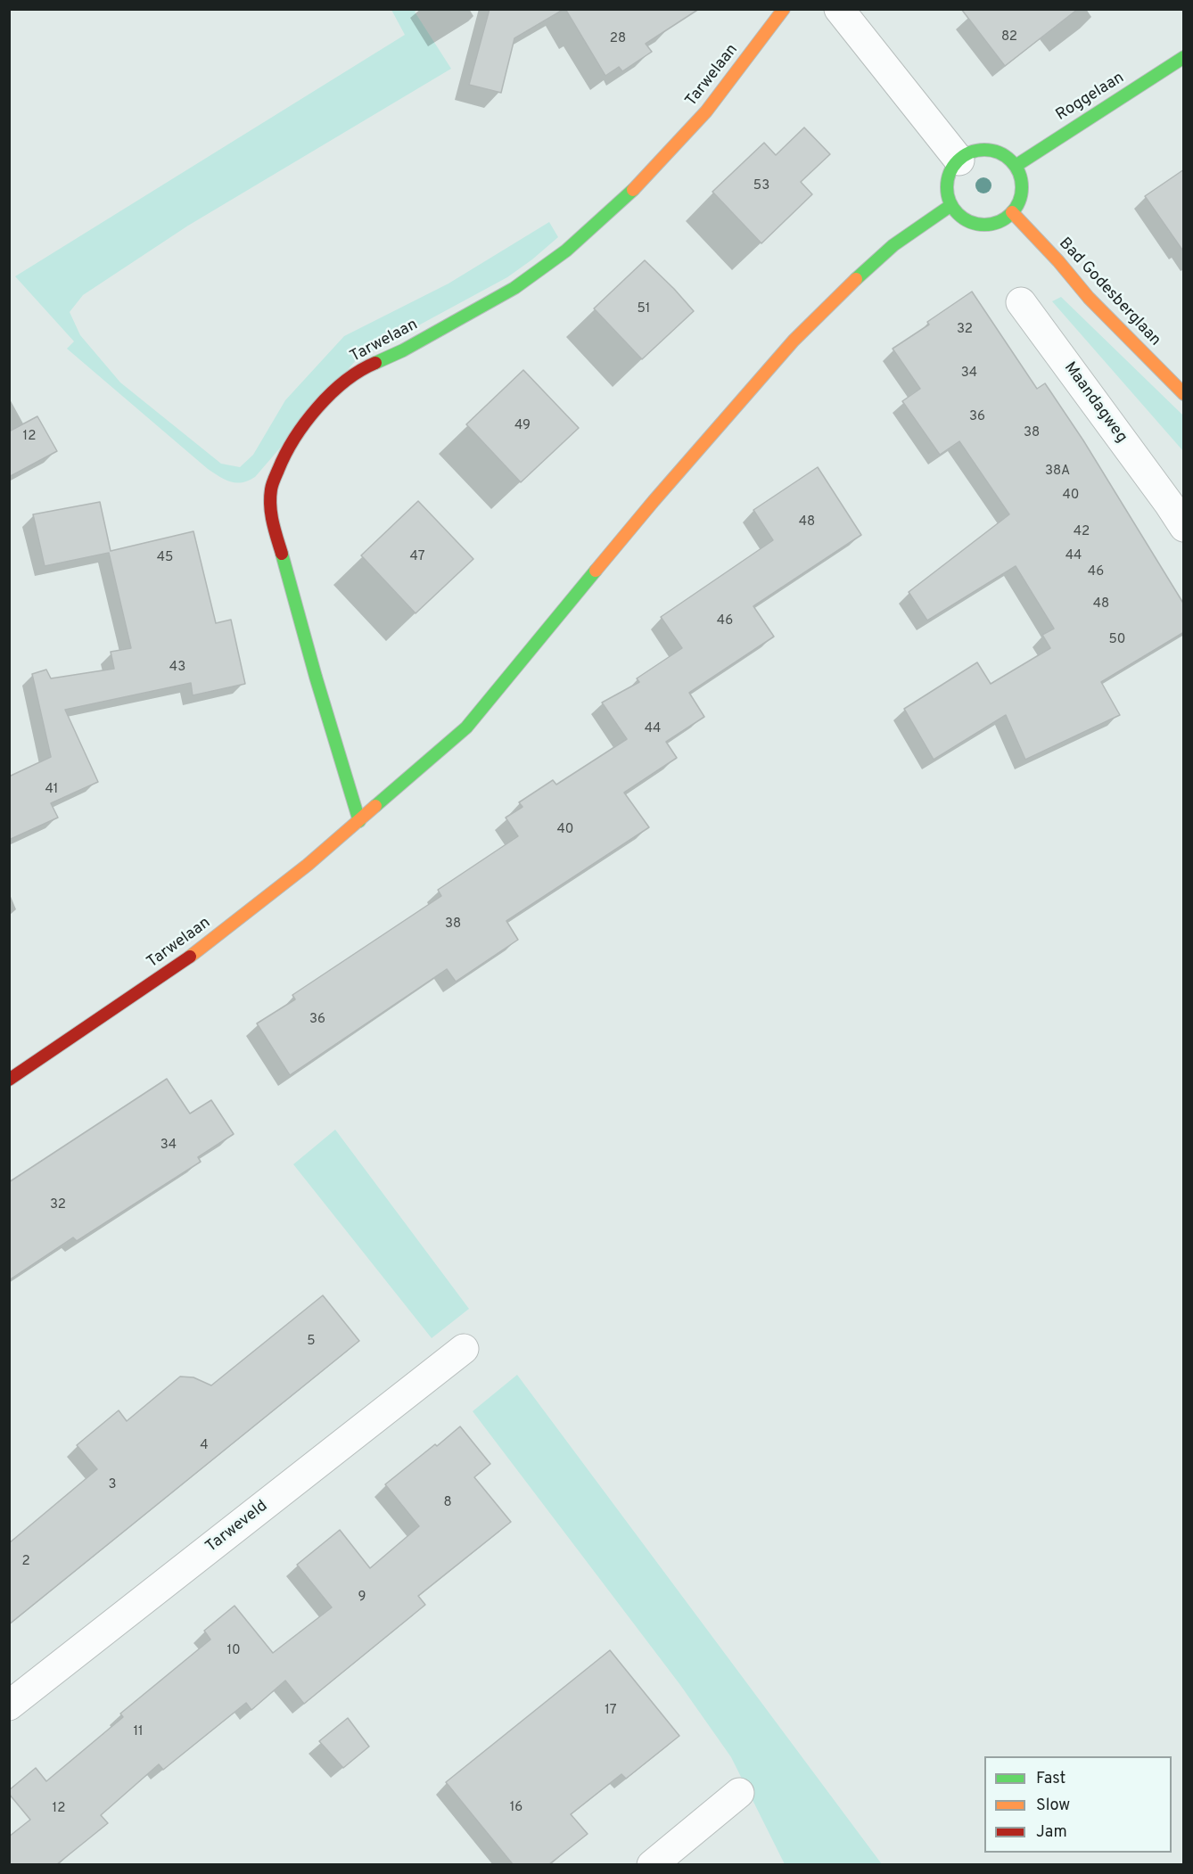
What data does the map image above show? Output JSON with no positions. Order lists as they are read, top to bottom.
{
  "streets": {
    "street": [
      "Tarwelaan",
      "Roggelaan",
      "Bad Godesberglaan",
      "Maandagweg",
      "Tarweveld"
    ]
  },
  "crossings": [
    ["Tarwelaan", "Roggelaan"],
    ["Tarwelaan", "Bad Godesberglaan"],
    ["Roggelaan", "Bad Godesberglaan"]
  ],
  "house_numbers": [
    "82",
    "28",
    "53",
    "51",
    "32",
    "34",
    "36",
    "49",
    "38",
    "12",
    "38A",
    "40",
    "48",
    "42",
    "44",
    "47",
    "45",
    "46",
    "48",
    "46",
    "50",
    "43",
    "44",
    "41",
    "40",
    "38",
    "36",
    "34",
    "32",
    "5",
    "4",
    "3",
    "8",
    "2",
    "9",
    "10",
    "17",
    "11",
    "16",
    "12"
  ],
  "legend": ["Fast", "Slow", "Jam"]
}
